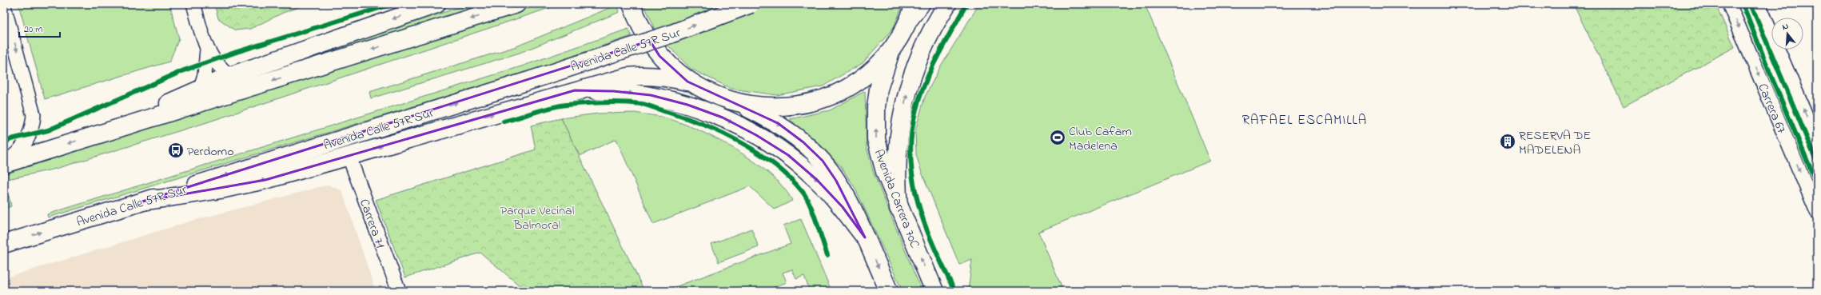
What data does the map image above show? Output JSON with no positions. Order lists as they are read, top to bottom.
{
  "streets": {
    "main road": ["Avenida Calle 57R Sur", "Avenida Carrera 70C"],
    "street": ["Carrera 67", "Carrera 71"]
  },
  "one_way": ["Avenida Carrera 70C"],
  "districts": ["RAFAEL ESCAMILLA"],
  "parks": ["Parque Vecinal Balmoral"],
  "places": {
    "sports": ["Club Cafam Madelena"],
    "building": ["RESERVA DE MADELENA"],
    "bus stop": ["Perdomo"]
  },
  "scale_bar": "20 m",
  "north": "top"
}
